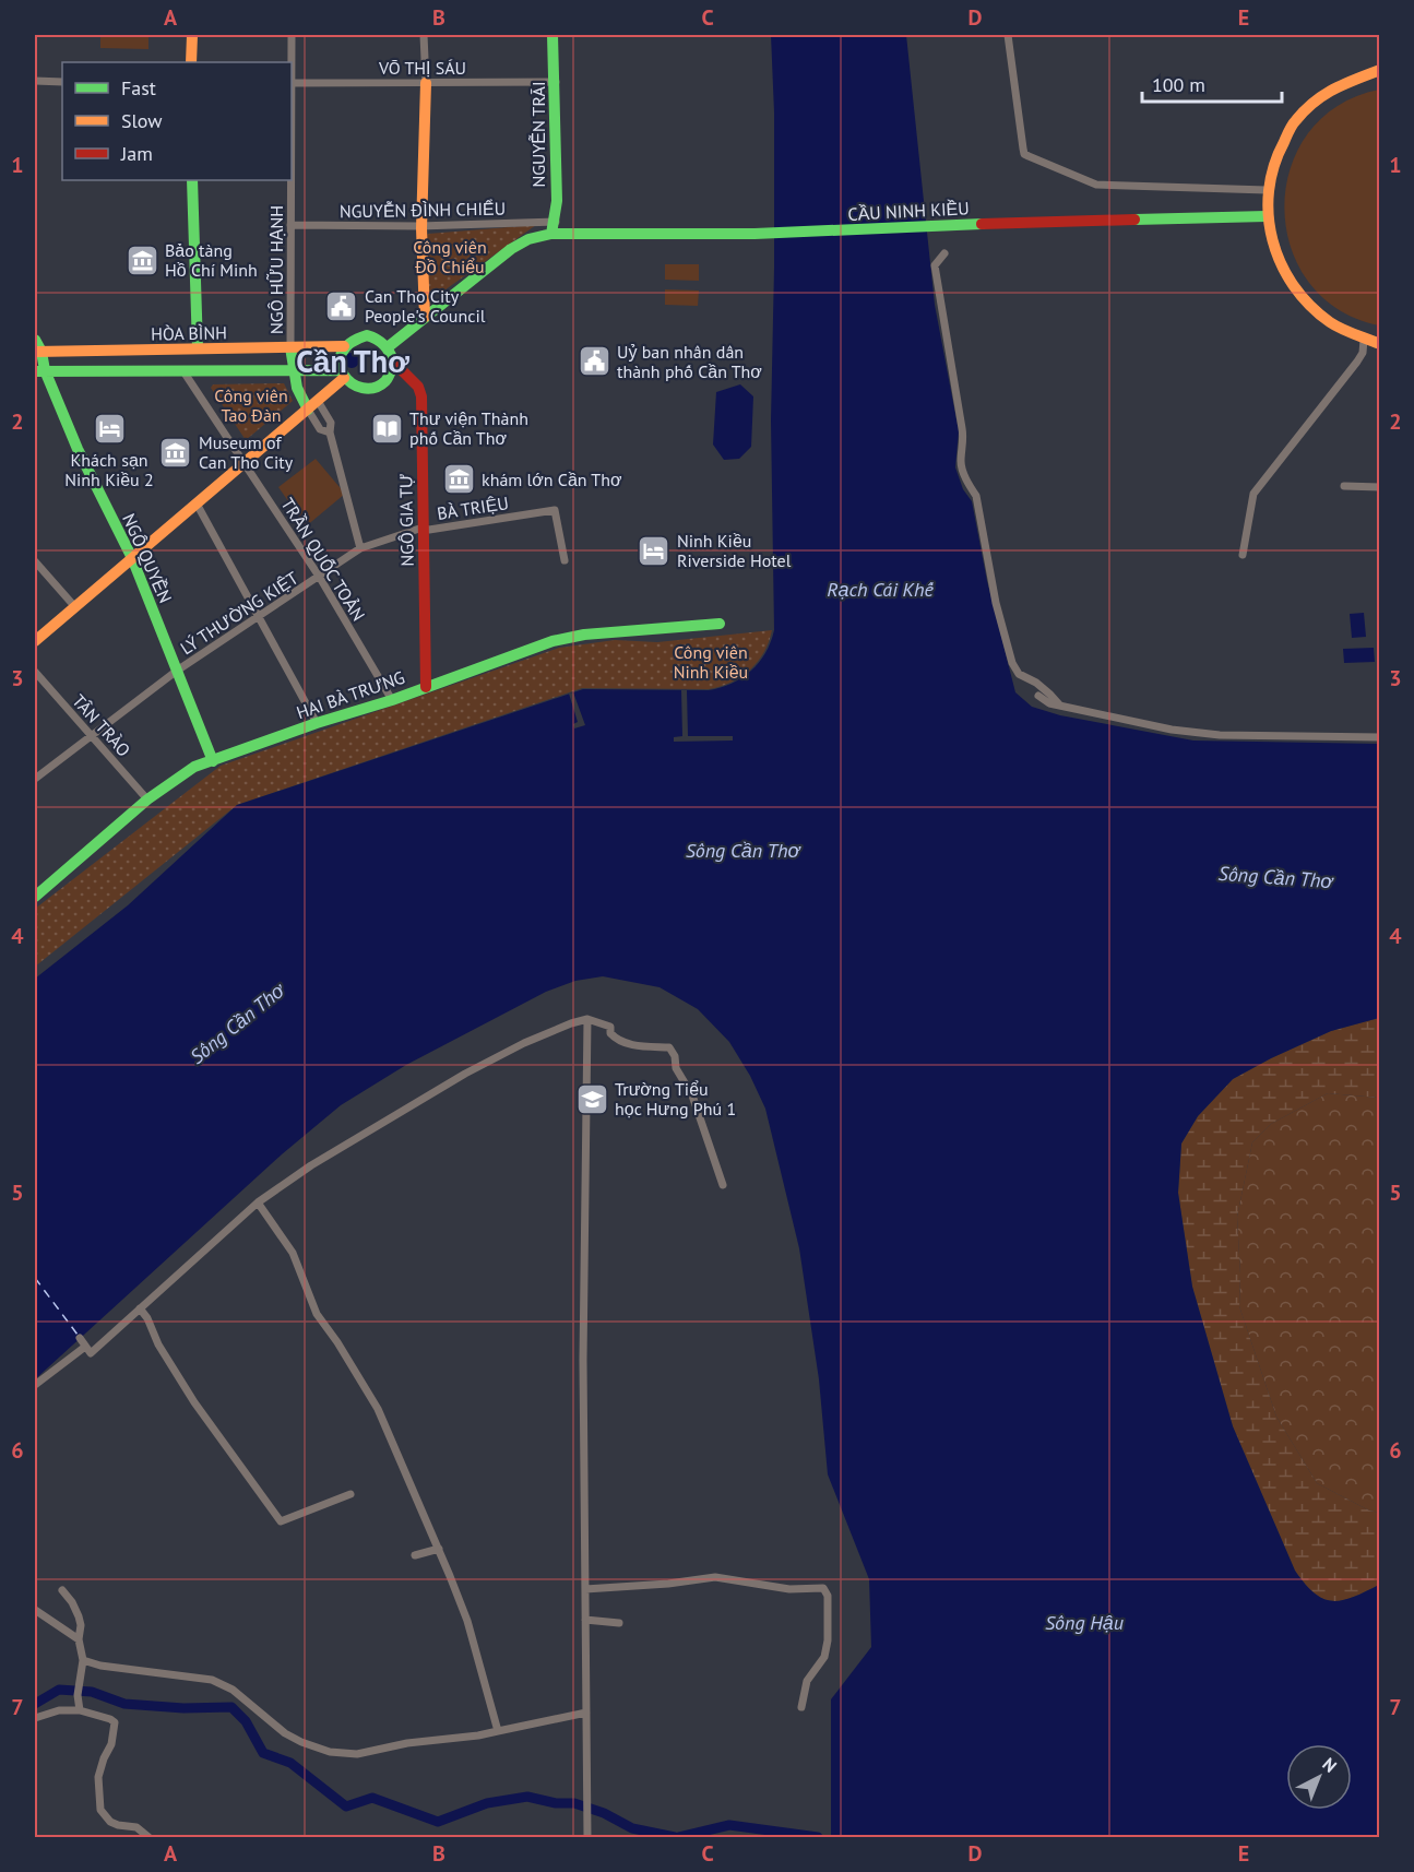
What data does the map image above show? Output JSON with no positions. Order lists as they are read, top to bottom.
{
  "streets": {
    "street": [
      "VÕ THỊ SÁU",
      "NGUYỄN TRÃI",
      "NGUYỄN ĐÌNH CHIỂU",
      "CẦU NINH KIỀU",
      "NGÔ HỮU HẠNH",
      "HÒA BÌNH",
      "BÀ TRIỆU",
      "NGÔ GIA TỰ",
      "NGÔ QUYỀN",
      "TRẦN QUỐC TOẢN",
      "LÝ THƯỜNG KIỆT",
      "HAI BÀ TRƯNG",
      "TÂN TRÀO"
    ]
  },
  "crossings": [
    ["VÕ THỊ SÁU", "NGUYỄN TRÃI"],
    ["NGUYỄN TRÃI", "NGUYỄN ĐÌNH CHIỂU"],
    ["NGUYỄN TRÃI", "CẦU NINH KIỀU"],
    ["NGUYỄN ĐÌNH CHIỂU", "CẦU NINH KIỀU"],
    ["NGUYỄN ĐÌNH CHIỂU", "NGÔ HỮU HẠNH"],
    ["NGÔ HỮU HẠNH", "HÒA BÌNH"],
    ["HÒA BÌNH", "NGÔ GIA TỰ"],
    ["HÒA BÌNH", "NGÔ QUYỀN"],
    ["HÒA BÌNH", "TRẦN QUỐC TOẢN"],
    ["BÀ TRIỆU", "NGÔ GIA TỰ"],
    ["BÀ TRIỆU", "LÝ THƯỜNG KIỆT"],
    ["NGÔ GIA TỰ", "LÝ THƯỜNG KIỆT"],
    ["NGÔ GIA TỰ", "HAI BÀ TRƯNG"],
    ["NGÔ QUYỀN", "LÝ THƯỜNG KIỆT"],
    ["NGÔ QUYỀN", "HAI BÀ TRƯNG"],
    ["TRẦN QUỐC TOẢN", "LÝ THƯỜNG KIỆT"],
    ["TRẦN QUỐC TOẢN", "HAI BÀ TRƯNG"],
    ["LÝ THƯỜNG KIỆT", "TÂN TRÀO"],
    ["HAI BÀ TRƯNG", "TÂN TRÀO"]
  ],
  "districts": ["Cần Thơ"],
  "water": ["Rạch Cái Khế", "Sông Cần Thơ", "Sông Hậu"],
  "parks": ["Công viên Đồ Chiểu", "Công viên Tao Đàn", "Công viên Ninh Kiều"],
  "places": {
    "museum": ["Bảo tàng Hồ Chí Minh", "Museum of Can Tho City", "khám lớn Cần Thơ"],
    "public building": ["Can Tho City People's Council", "Uỷ ban nhân dân thành phố Cần Thơ"],
    "library": ["Thư viện Thành phố Cần Thơ"],
    "hotel": ["Khách sạn Ninh Kiều 2", "Ninh Kiều Riverside Hotel"],
    "school or university": ["Trường Tiểu học Hưng Phú 1"]
  },
  "legend": ["Fast", "Slow", "Jam"],
  "scale_bar": "100 m",
  "north": "top right",
  "grid": {
    "columns": [
      "A",
      "B",
      "C",
      "D",
      "E"
    ],
    "rows": [
      "1",
      "2",
      "3",
      "4",
      "5",
      "6",
      "7"
    ]
  }
}
